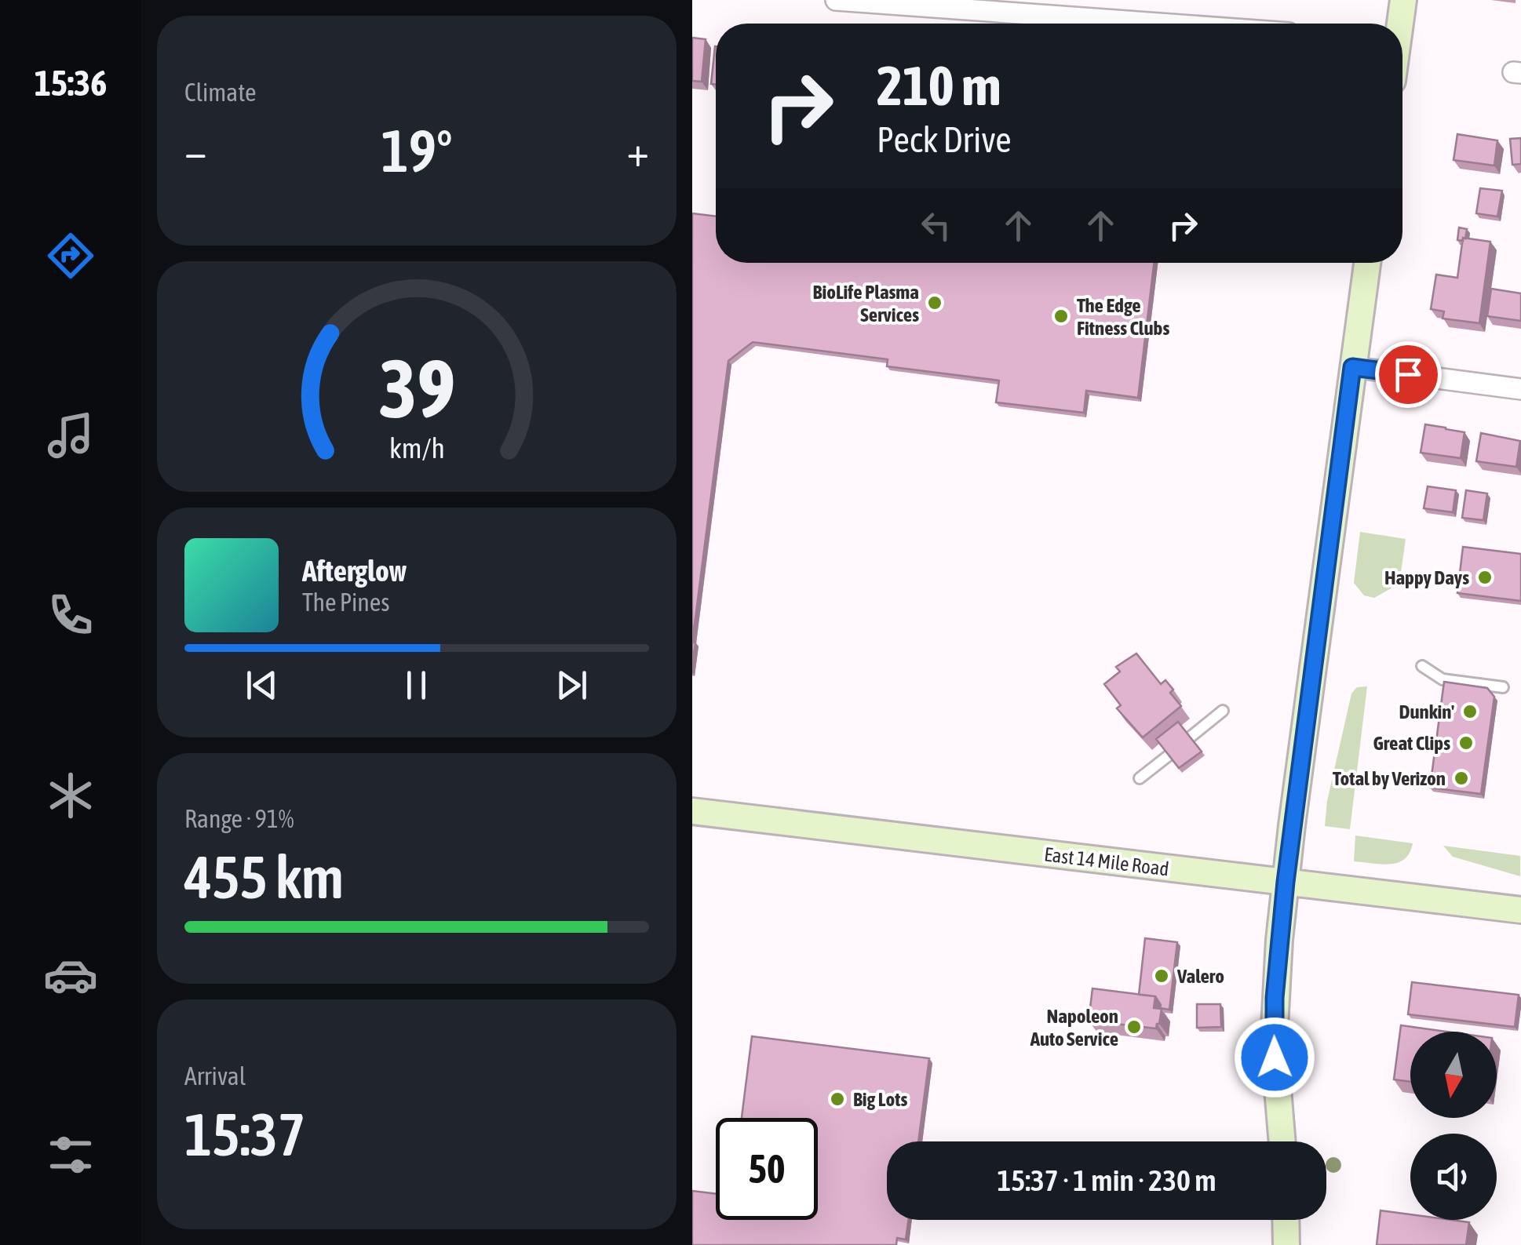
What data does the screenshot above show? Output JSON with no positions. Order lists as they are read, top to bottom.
{
  "streets": {
    "main road": ["East 14 Mile Road"]
  },
  "places": [
    "BioLife Plasma Services",
    "The Edge Fitness Clubs",
    "Happy Days",
    "Dunkin'",
    "Great Clips",
    "Total by Verizon",
    "Valero",
    "Napoleon Auto Service",
    "Big Lots"
  ],
  "north": "bottom",
  "page": {
    "tabs": "15:36",
    "tile": [
      "Climate",
      ["Range · 91%", "455 km"],
      ["Arrival", "15:37"]
    ],
    "turn": ["210 m", "Peck Drive"],
    "heat": ["−", "19°", "+"],
    "song": ["Afterglow", "The Pines"],
    "limit": "50",
    "trip": "15:37 · 1 min · 230 m",
    "gauge": ["39", "km/h"]
  }
}
